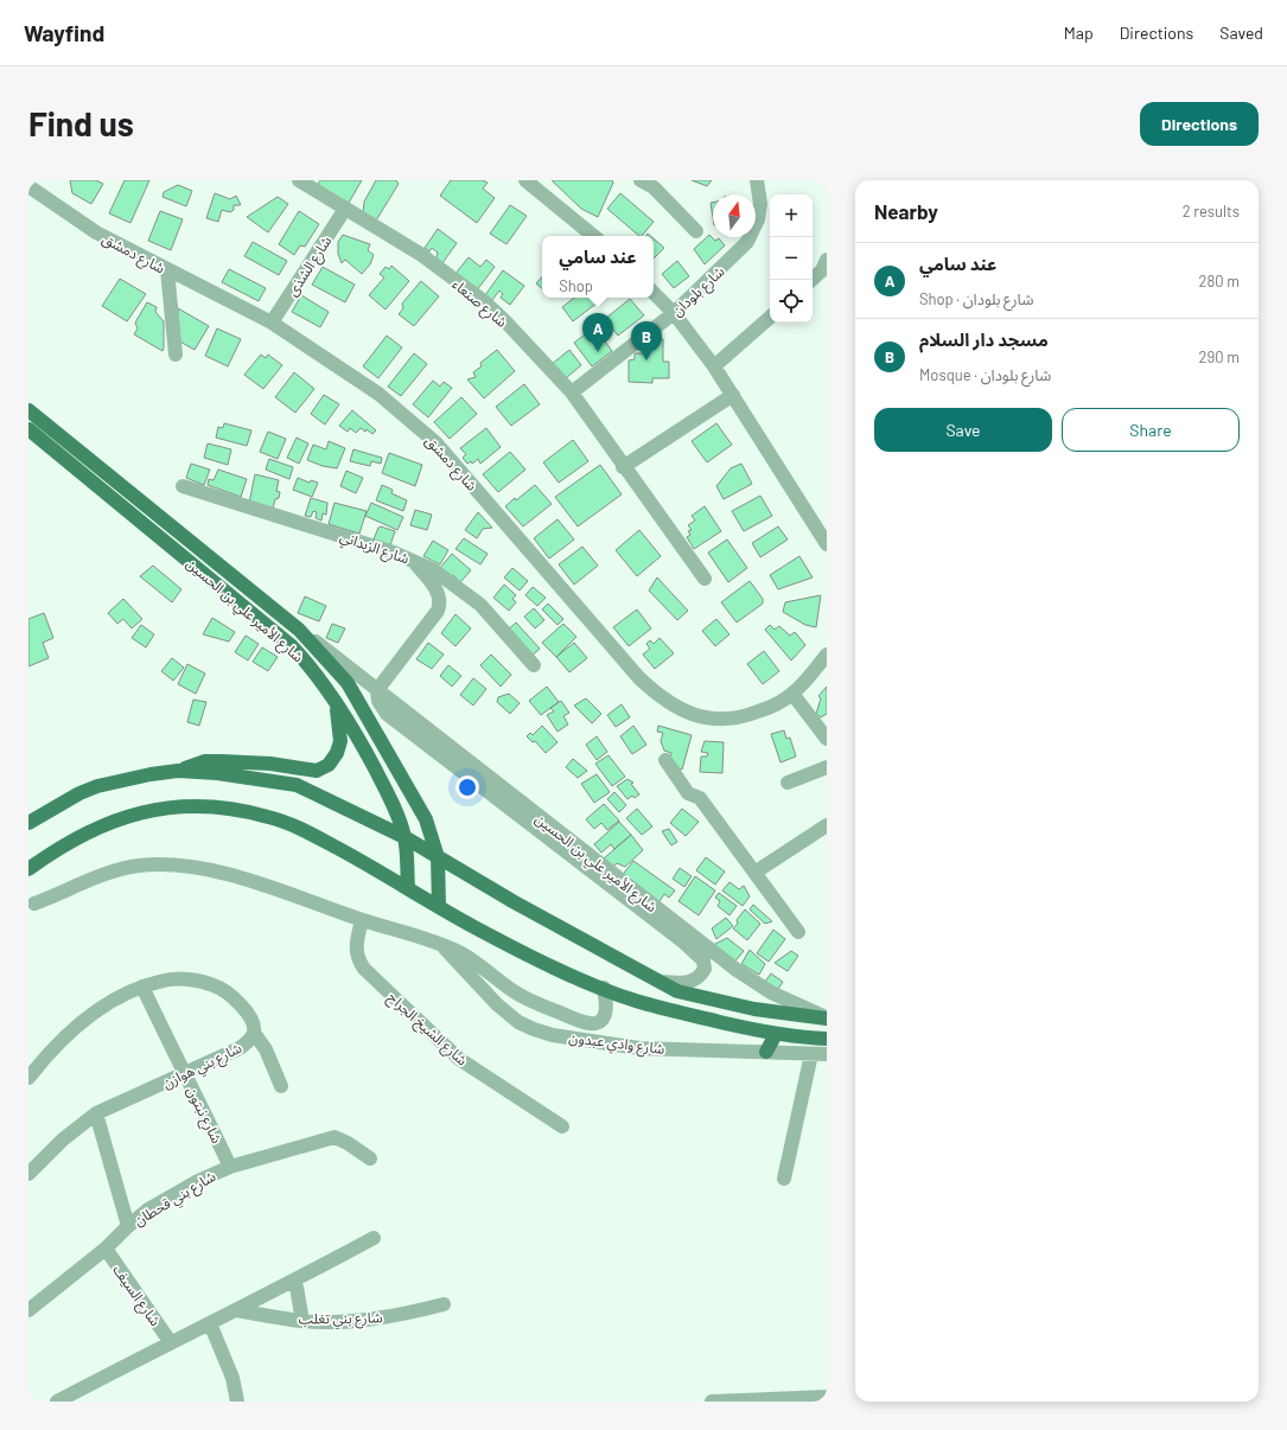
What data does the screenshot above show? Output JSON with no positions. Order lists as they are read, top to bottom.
{
  "streets": {
    "main road": ["شارع الأمير علي بن الحسين"],
    "street": [
      "شارع دمشق",
      "شارع الشذى",
      "شارع بلودان",
      "شارع صنعاء",
      "شارع الزبداني",
      "شارع الشيخ الجراح",
      "شارع وادي عبدون",
      "شارع بني هوازن",
      "شارع نبتون",
      "شارع بني قحطان",
      "شارع السيف",
      "شارع بني تغلب"
    ]
  },
  "crossings": [
    ["شارع دمشق", "شارع الشذى"],
    ["شارع الشذى", "شارع صنعاء"],
    ["شارع بلودان", "شارع صنعاء"],
    ["شارع بني هوازن", "شارع نبتون"],
    ["شارع نبتون", "شارع بني قحطان"],
    ["شارع بني قحطان", "شارع السيف"]
  ],
  "north": "top",
  "page": {
    "header": "Wayfind",
    "nav": ["Map", "Directions", "Saved"],
    "buttons": [
      "Directions",
      ["Save", "Share"]
    ],
    "title": "Find us",
    "heading": ["Nearby", "2 results"],
    "map_buttons": ["+", "−"],
    "popup": ["عند سامي", "Shop"],
    "list": [
      {
        "mark": "A",
        "name": "عند سامي",
        "note": "Shop · شارع بلودان",
        "value": "280 m"
      },
      {
        "mark": "B",
        "name": "مسجد دار السلام",
        "note": "Mosque · شارع بلودان",
        "value": "290 m"
      }
    ],
    "pins": ["A", "B"]
  }
}
